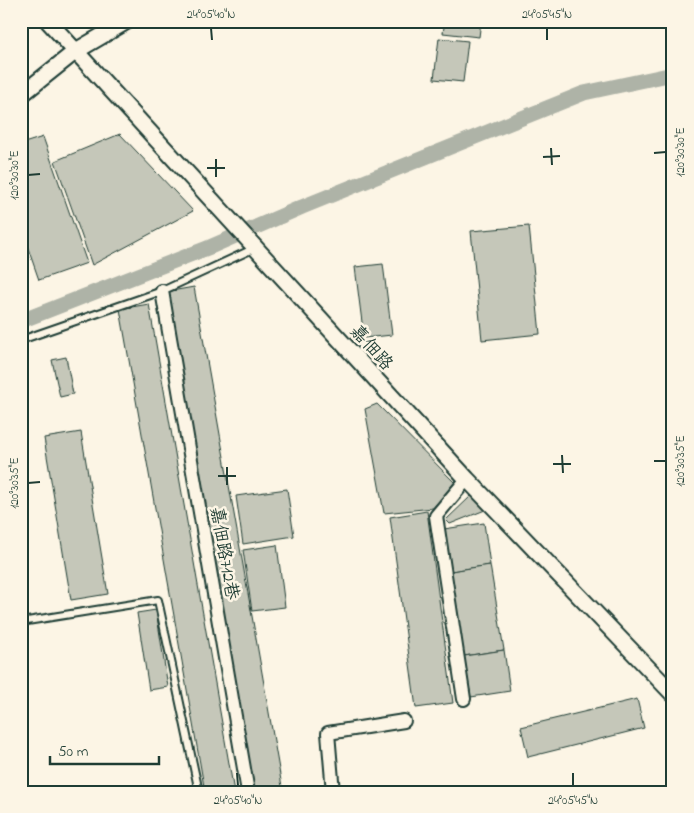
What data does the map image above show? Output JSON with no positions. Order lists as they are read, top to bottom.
{
  "streets": {
    "street": ["嘉佃路", "嘉佃路712巷"]
  },
  "scale_bar": "50 m",
  "coordinates": [
    "24°05'40\"N",
    "24°05'45\"N",
    "120°30'30\"E",
    "120°30'35\"E"
  ]
}
